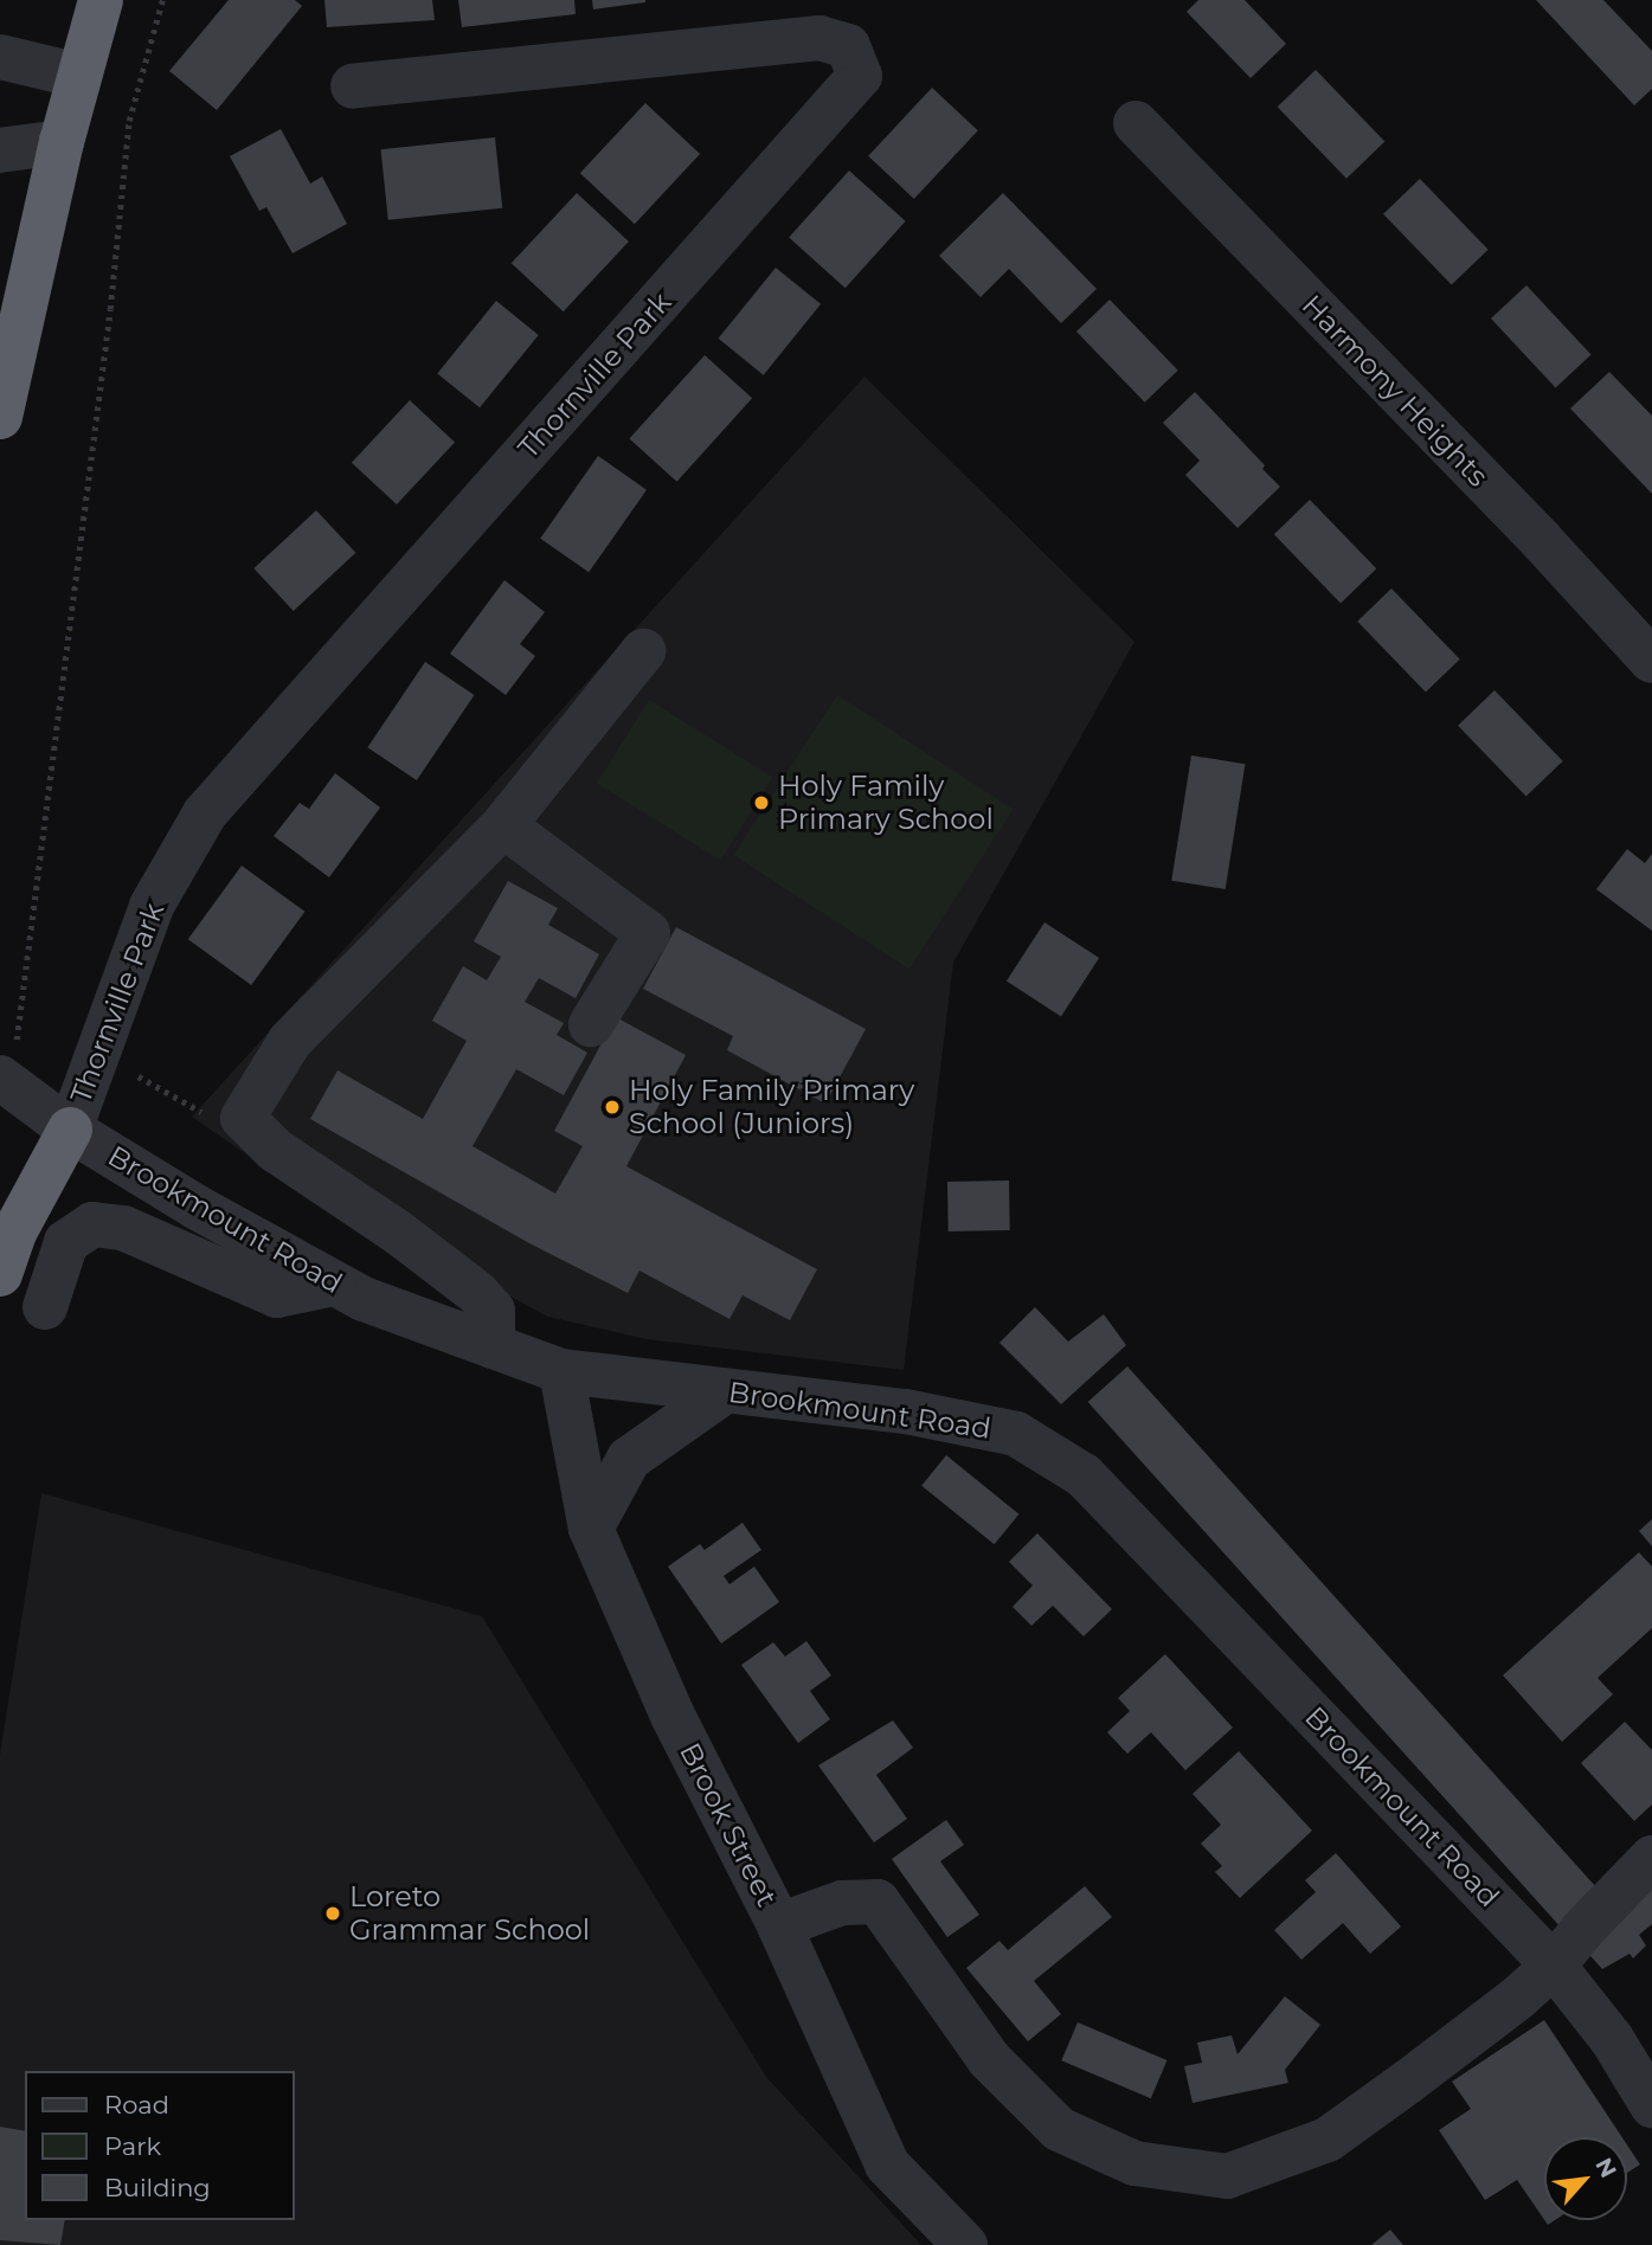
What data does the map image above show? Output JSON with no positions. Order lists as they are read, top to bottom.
{
  "streets": {
    "street": [
      "Thornville Park",
      "Harmony Heights",
      "Brookmount Road",
      "Brook Street"
    ]
  },
  "crossings": [
    ["Thornville Park", "Brookmount Road"],
    ["Brookmount Road", "Brook Street"]
  ],
  "places": ["Holy Family Primary School", "Holy Family Primary School (Juniors)", "Loreto Grammar School"],
  "legend": ["Road", "Park", "Building"],
  "north": "top right"
}
